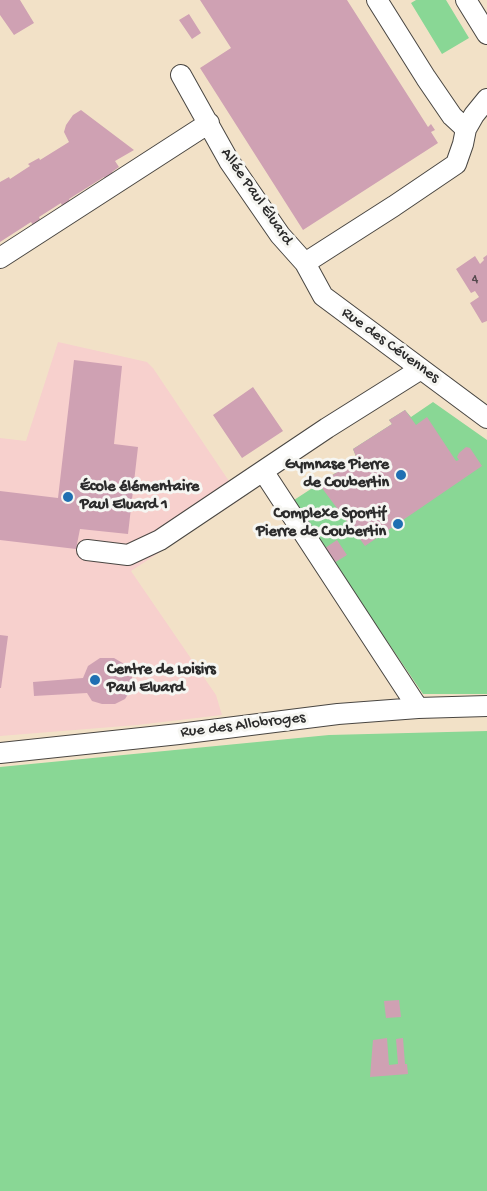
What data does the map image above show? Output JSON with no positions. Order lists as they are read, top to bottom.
{
  "streets": {
    "street": ["Allée Paul Éluard", "Rue des Cévennes", "Rue des Allobroges"]
  },
  "crossings": [
    ["Allée Paul Éluard", "Rue des Cévennes"]
  ],
  "places": [
    "Gymnase Pierre de Coubertin",
    "École élémentaire Paul Eluard 1",
    "Complexe Sportif Pierre de Coubertin",
    "Centre de Loisirs Paul Eluard"
  ],
  "house_numbers": ["4"]
}
